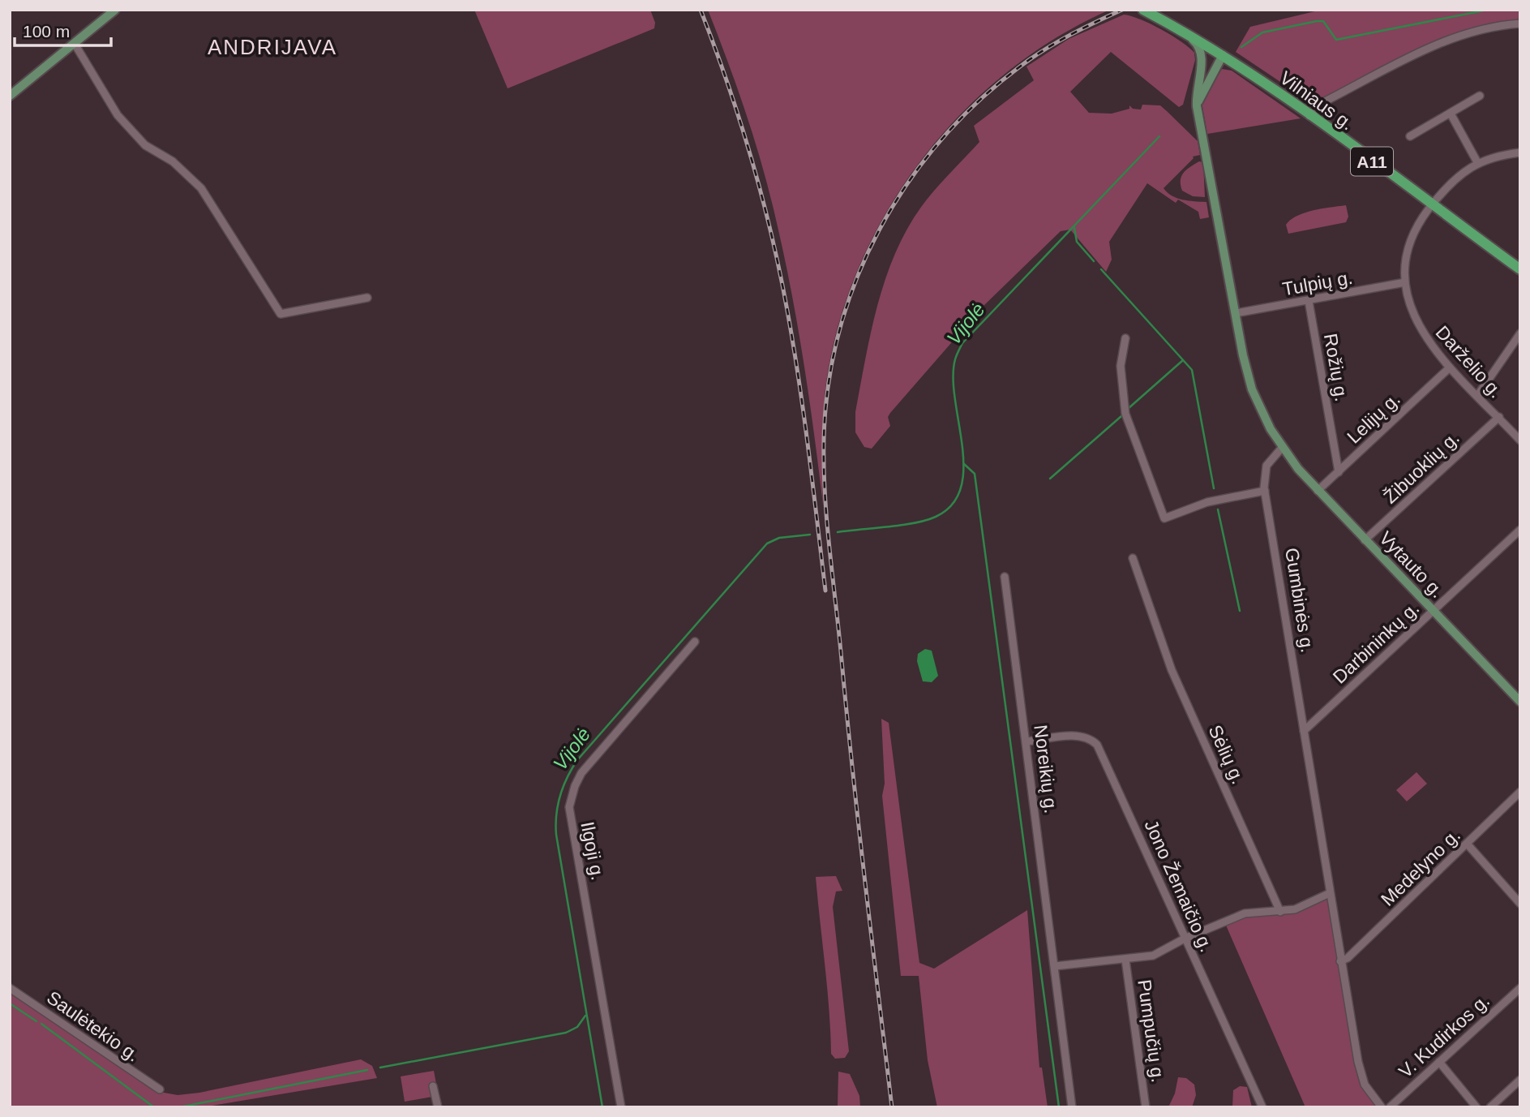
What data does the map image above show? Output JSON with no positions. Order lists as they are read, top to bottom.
{
  "streets": {
    "highway": ["Vilniaus g.", "A11"],
    "main road": ["Vytauto g."],
    "street": [
      "Tulpių g.",
      "Darželio g.",
      "Rožių g.",
      "Lelijų g.",
      "Žibuoklių g.",
      "Gumbinės g.",
      "Darbininkų g.",
      "Sėlių g.",
      "Noreikių g.",
      "Ilgoji g.",
      "Medelyno g.",
      "Jono Žemaičio g.",
      "Saulėtekio g.",
      "Pumpučių g.",
      "V. Kudirkos g."
    ]
  },
  "crossings": [
    ["Vilniaus g.", "Darželio g."],
    ["Tulpių g.", "Darželio g."],
    ["Tulpių g.", "Rožių g."],
    ["Darželio g.", "Lelijų g."],
    ["Darželio g.", "Žibuoklių g."],
    ["Rožių g.", "Lelijų g."],
    ["Lelijų g.", "Vytauto g."],
    ["Žibuoklių g.", "Vytauto g."],
    ["Vytauto g.", "Gumbinės g."],
    ["Vytauto g.", "Darbininkų g."],
    ["Gumbinės g.", "Darbininkų g."],
    ["Gumbinės g.", "Medelyno g."],
    ["Noreikių g.", "Jono Žemaičio g."]
  ],
  "districts": ["ANDRIJAVA"],
  "water": ["Vijolė"],
  "scale_bar": "100 m"
}
